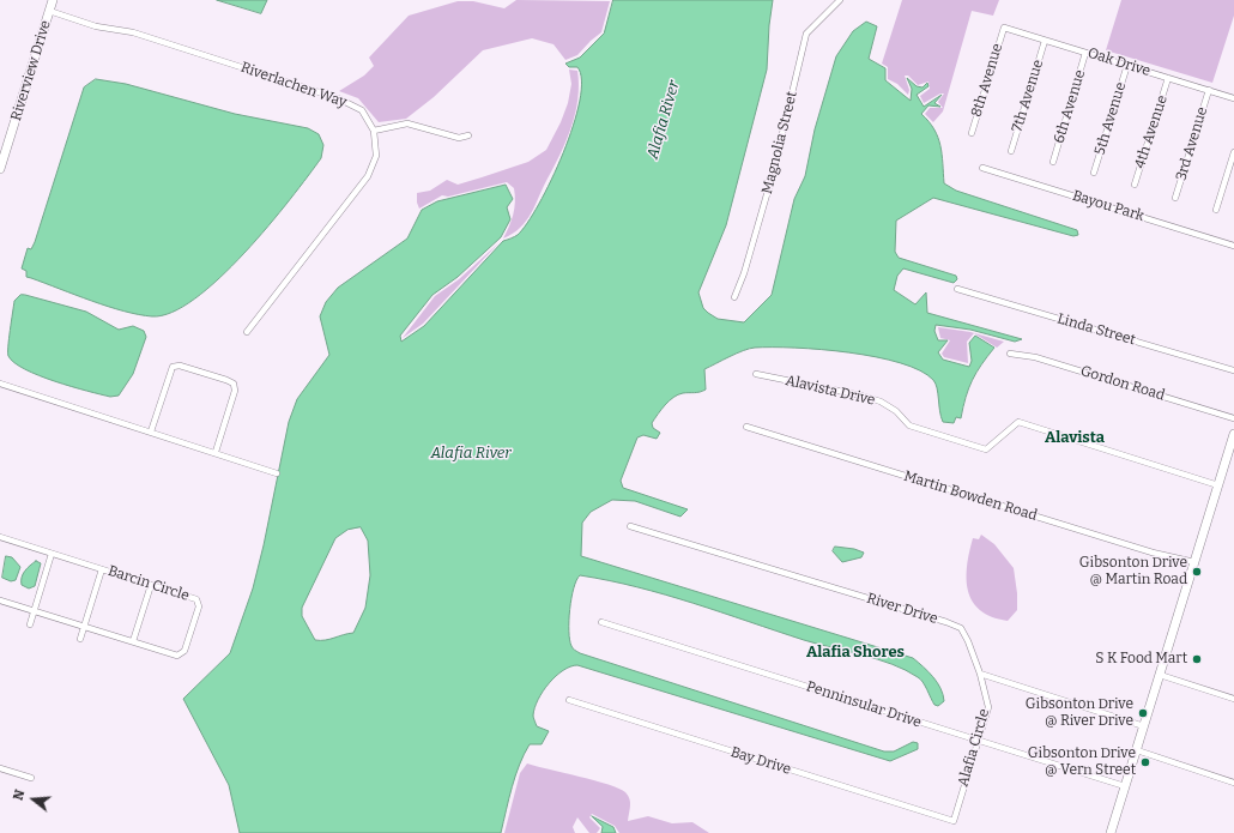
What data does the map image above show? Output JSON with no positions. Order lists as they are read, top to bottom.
{
  "streets": {
    "main road": ["Riverview Drive"],
    "street": [
      "Oak Drive",
      "8th Avenue",
      "Riverlachen Way",
      "7th Avenue",
      "6th Avenue",
      "5th Avenue",
      "4th Avenue",
      "Magnolia Street",
      "3rd Avenue",
      "Bayou Park",
      "Linda Street",
      "Gordon Road",
      "Alavista Drive",
      "Martin Bowden Road",
      "Barcin Circle",
      "River Drive",
      "Penninsular Drive",
      "Alafia Circle",
      "Bay Drive"
    ]
  },
  "crossings": [
    ["Oak Drive", "8th Avenue"],
    ["Oak Drive", "7th Avenue"],
    ["Oak Drive", "6th Avenue"],
    ["Oak Drive", "5th Avenue"],
    ["Oak Drive", "4th Avenue"],
    ["Oak Drive", "3rd Avenue"],
    ["Riverview Drive", "Riverlachen Way"],
    ["River Drive", "Alafia Circle"],
    ["Penninsular Drive", "Alafia Circle"],
    ["Alafia Circle", "Bay Drive"]
  ],
  "districts": ["Alavista", "Alafia Shores"],
  "water": ["Alafia River"],
  "places": [
    "Gibsonton Drive @ Martin Road",
    "S K Food Mart",
    "Gibsonton Drive @ River Drive",
    "Gibsonton Drive @ Vern Street"
  ],
  "north": "left"
}
